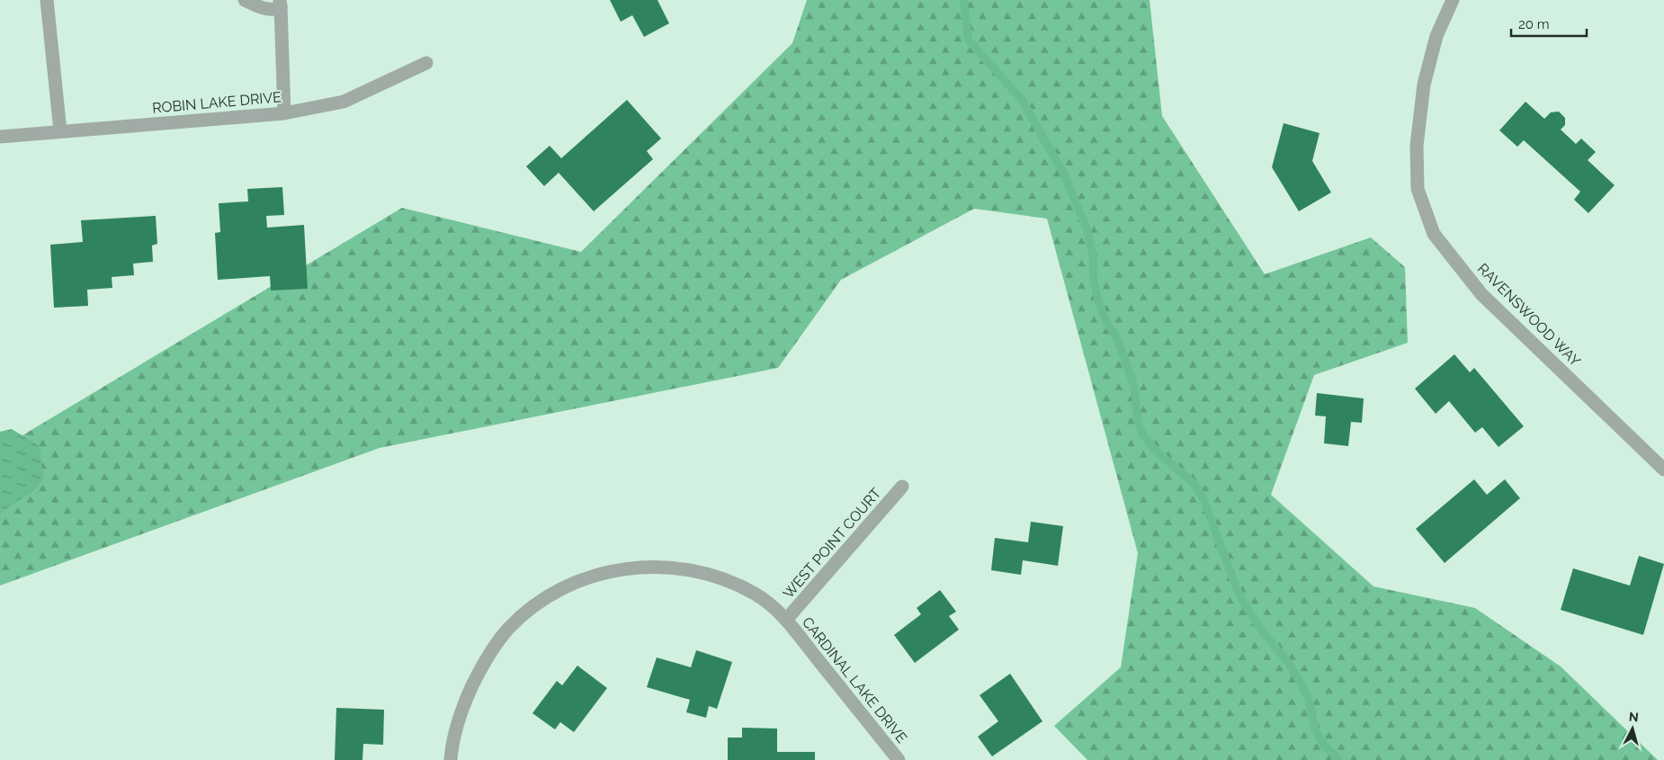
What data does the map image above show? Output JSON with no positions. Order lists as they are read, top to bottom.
{
  "streets": {
    "street": [
      "ROBIN LAKE DRIVE",
      "RAVENSWOOD WAY",
      "WEST POINT COURT",
      "CARDINAL LAKE DRIVE"
    ]
  },
  "crossings": [
    ["WEST POINT COURT", "CARDINAL LAKE DRIVE"]
  ],
  "scale_bar": "20 m",
  "north": "top"
}
